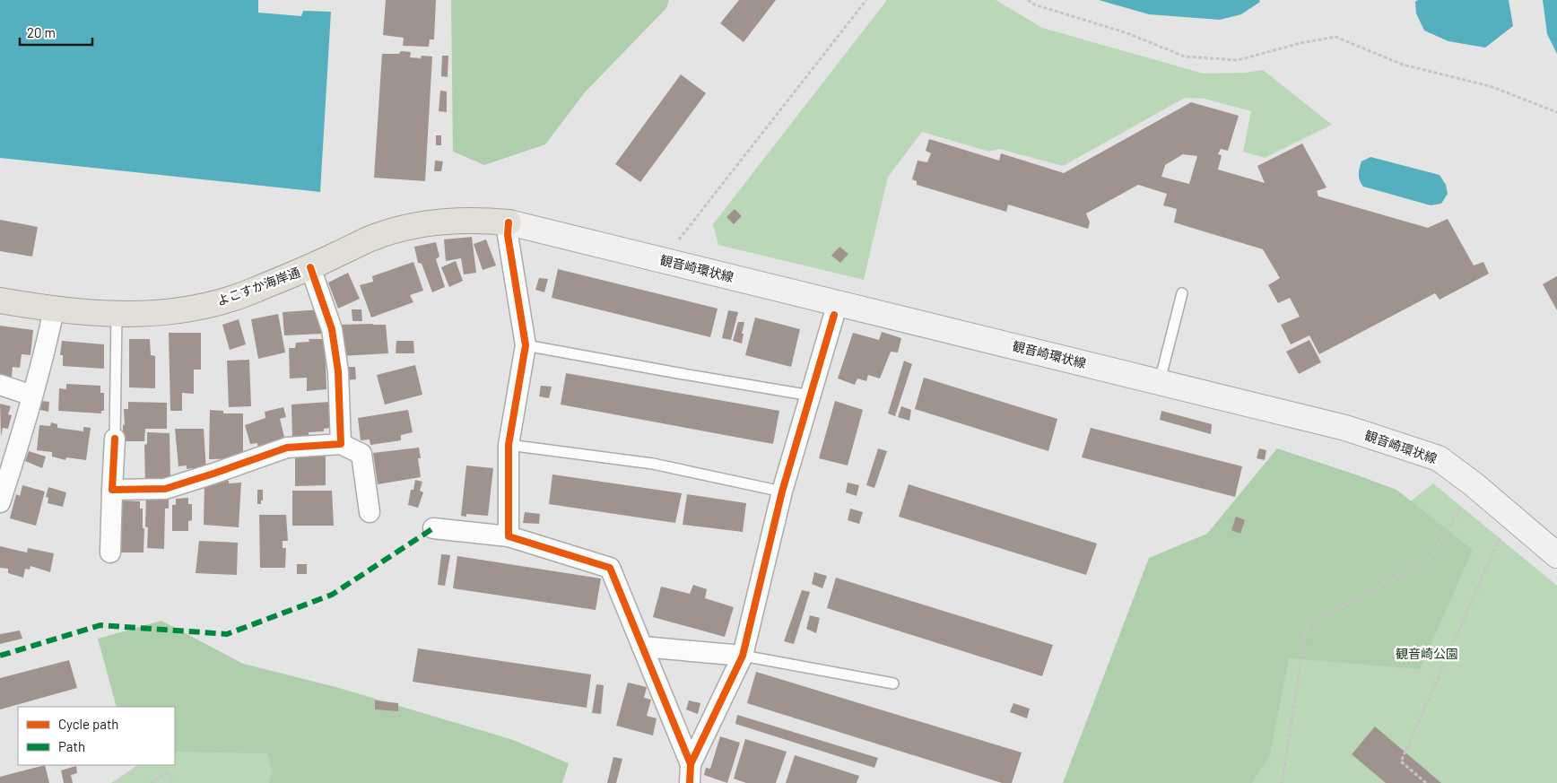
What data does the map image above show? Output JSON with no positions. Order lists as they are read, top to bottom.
{
  "streets": {
    "highway": ["よこすか海岸通"],
    "main road": ["観音崎環状線"]
  },
  "crossings": [
    ["観音崎環状線", "よこすか海岸通"]
  ],
  "parks": ["観音崎公園"],
  "legend": ["Cycle path", "Path"],
  "scale_bar": "20 m"
}
